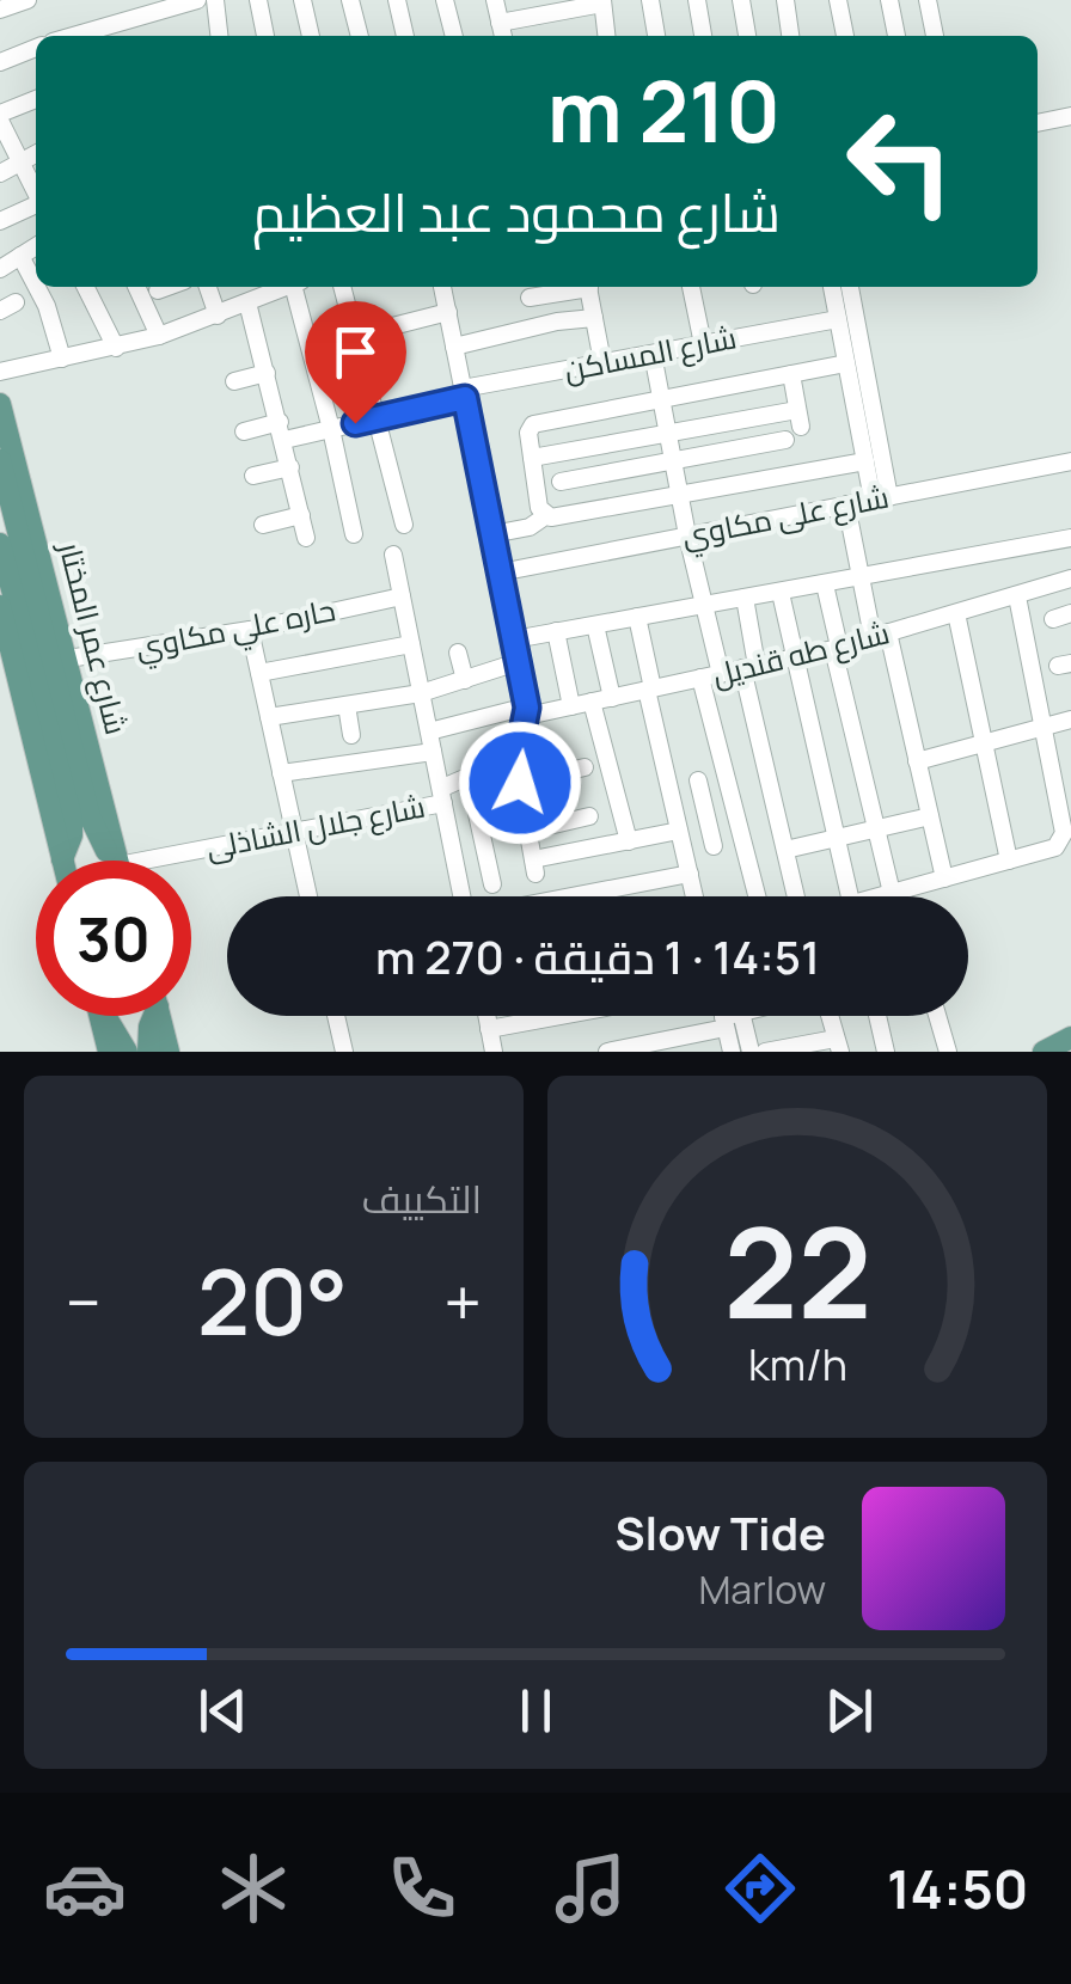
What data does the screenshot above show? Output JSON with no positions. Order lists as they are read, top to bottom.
{
  "streets": {
    "main road": ["شارع عمر المختار"],
    "street": [
      "شارع المساكن",
      "شارع على مكاوي",
      "حاره علي مكاوي",
      "شارع طه قنديل",
      "شارع جلال الشاذلى"
    ]
  },
  "crossings": [
    ["شارع على مكاوي", "شارع طه قنديل"],
    ["حاره علي مكاوي", "شارع عمر المختار"]
  ],
  "page": {
    "turn": ["210 m", "شارع محمود عبد العظيم"],
    "limit": "30",
    "trip": "14:51 · 1 دقيقة · 270 m",
    "tile": "التكييف",
    "heat": ["−", "20°", "+"],
    "song": ["Slow Tide", "Marlow"],
    "tabs": "14:50",
    "gauge": ["22", "km/h"]
  }
}
